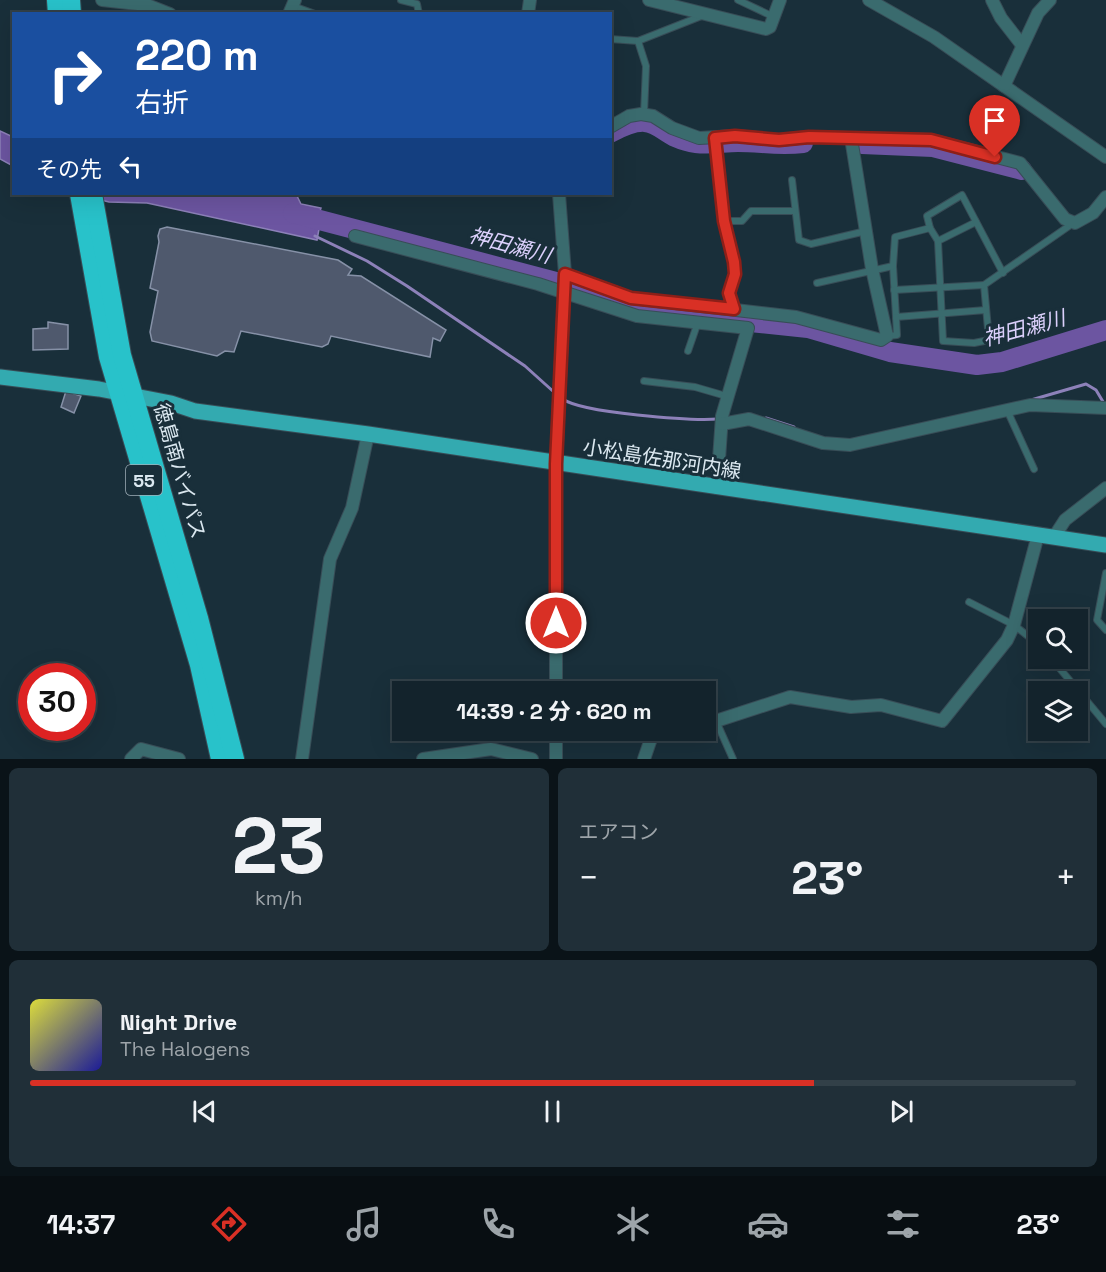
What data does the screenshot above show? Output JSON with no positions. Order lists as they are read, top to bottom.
{
  "streets": {
    "highway": ["徳島南バイパス", "55"],
    "main road": ["小松島佐那河内線"]
  },
  "crossings": [
    ["小松島佐那河内線", "徳島南バイパス"]
  ],
  "water": ["神田瀬川"],
  "page": {
    "turn": ["220 m", "右折"],
    "then": "その先",
    "limit": "30",
    "trip": "14:39 · 2 分 · 620 m",
    "tile": [
      ["23", "km/h"],
      "エアコン"
    ],
    "heat": ["−", "23°", "+"],
    "song": ["Night Drive", "The Halogens"],
    "tabs": ["14:37", "23°"]
  }
}
